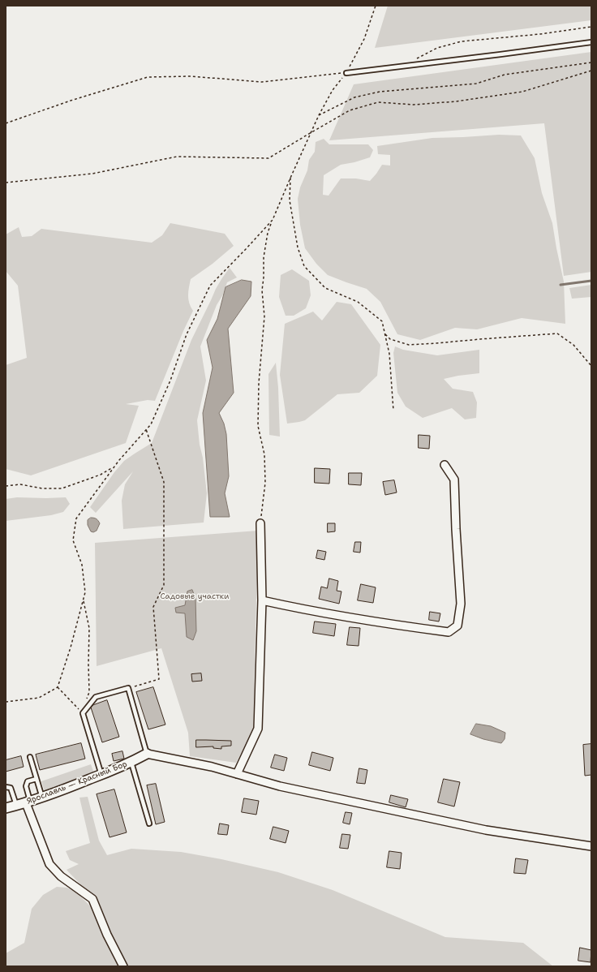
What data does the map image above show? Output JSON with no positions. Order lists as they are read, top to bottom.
{
  "streets": {
    "street": ["Ярославль — Красный Бор"]
  },
  "parks": ["Садовые участки"]
}
